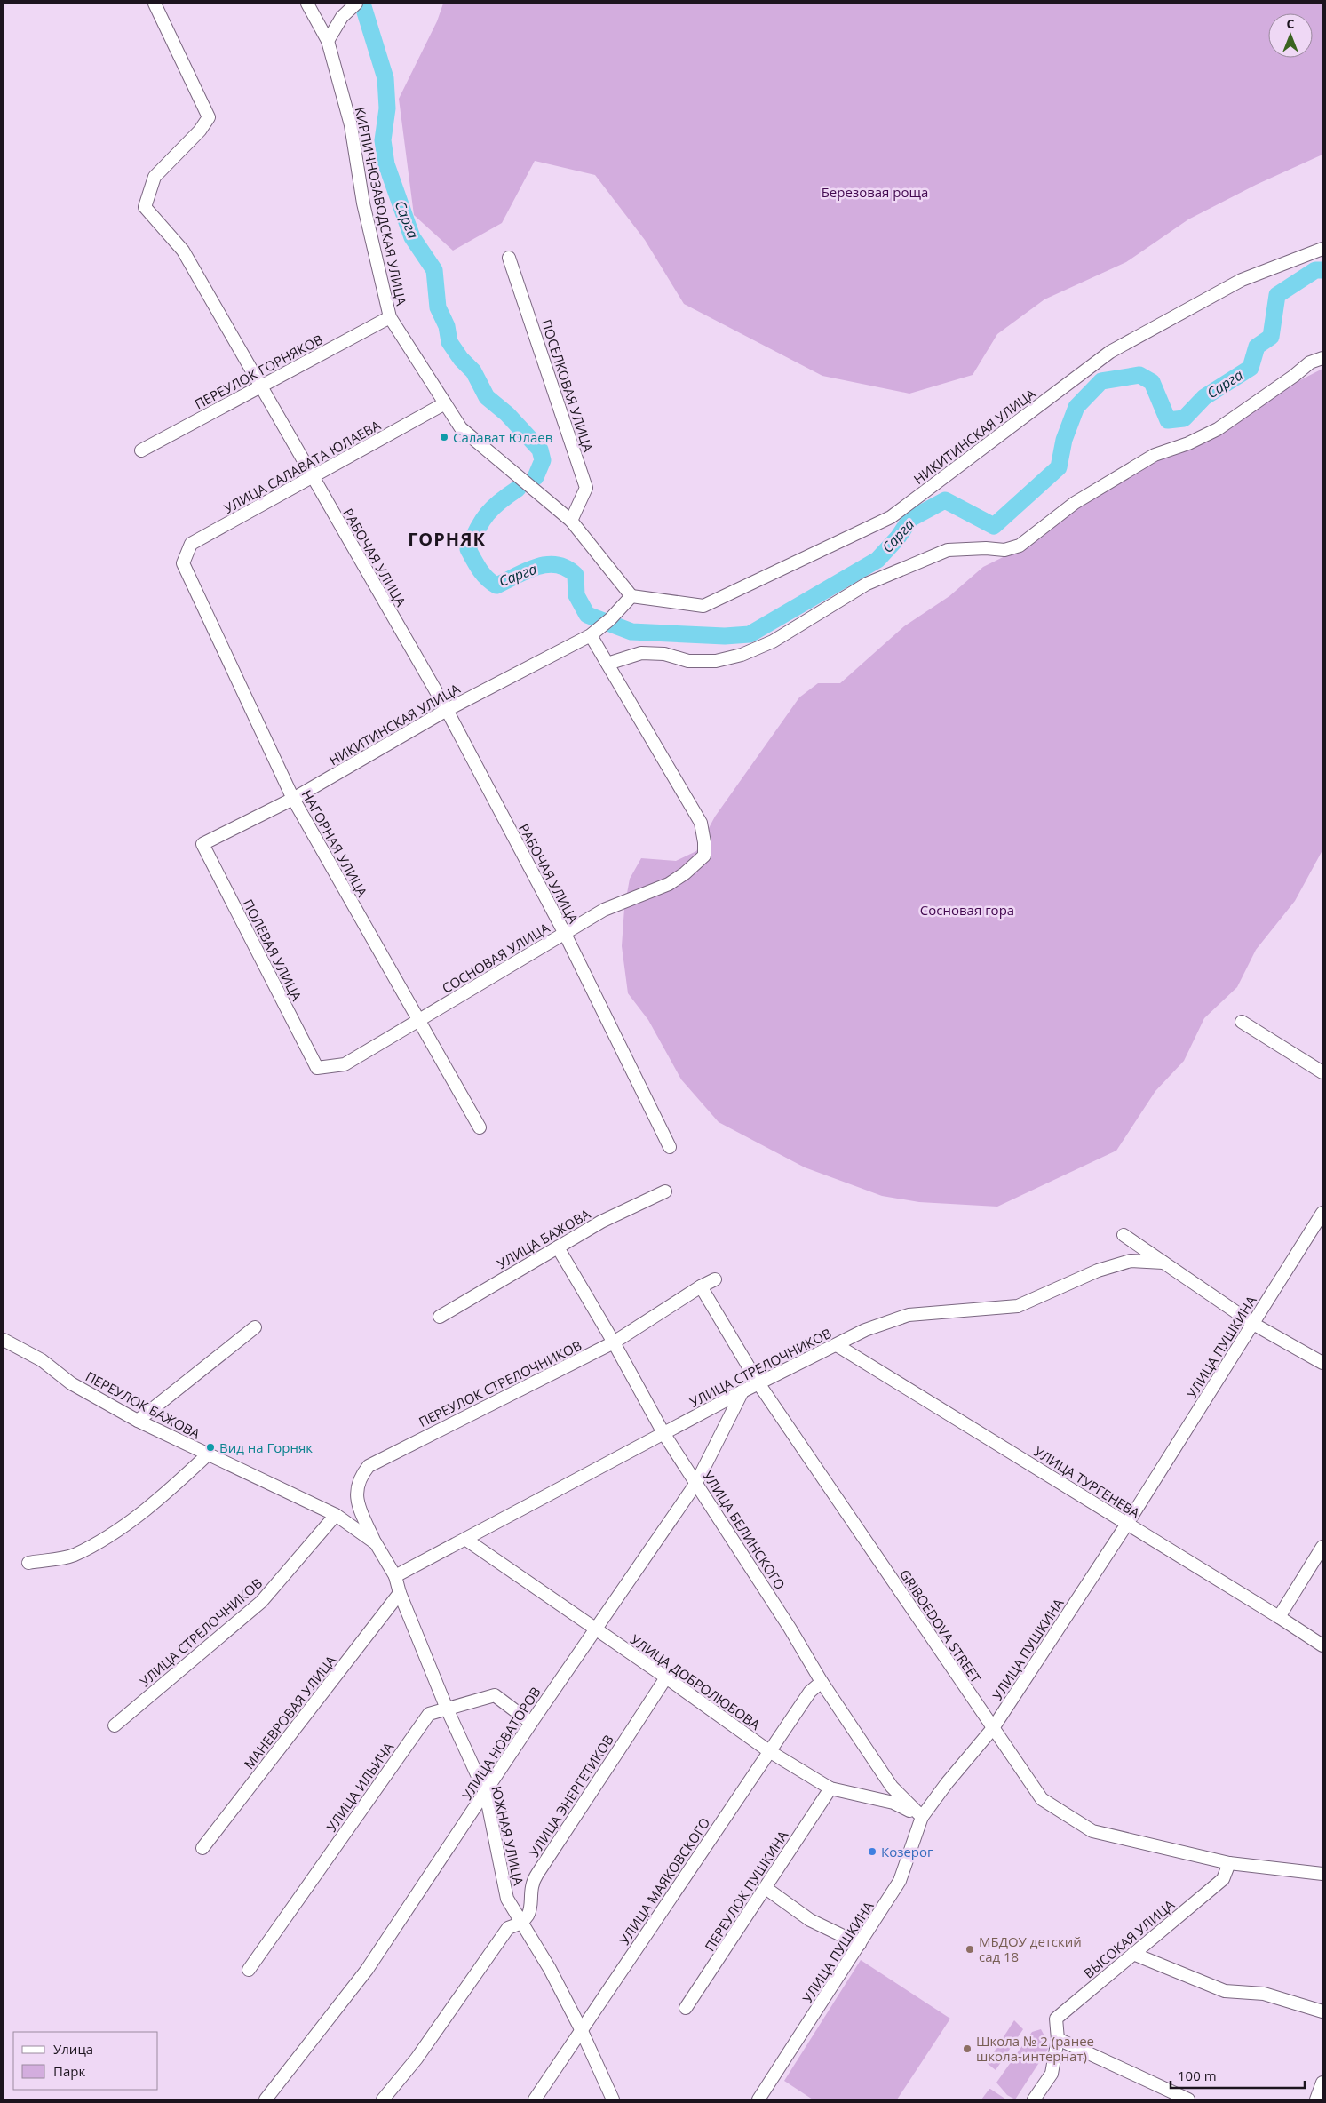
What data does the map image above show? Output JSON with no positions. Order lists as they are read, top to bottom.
{
  "streets": {
    "street": [
      "КИРПИЧНОЗАВОДСКАЯ УЛИЦА",
      "ПЕРЕУЛОК ГОРНЯКОВ",
      "ПОСЕЛКОВАЯ УЛИЦА",
      "НИКИТИНСКАЯ УЛИЦА",
      "УЛИЦА САЛАВАТА ЮЛАЕВА",
      "РАБОЧАЯ УЛИЦА",
      "НАГОРНАЯ УЛИЦА",
      "ПОЛЕВАЯ УЛИЦА",
      "СОСНОВАЯ УЛИЦА",
      "УЛИЦА БАЖОВА",
      "УЛИЦА ПУШКИНА",
      "УЛИЦА СТРЕЛОЧНИКОВ",
      "ПЕРЕУЛОК СТРЕЛОЧНИКОВ",
      "ПЕРЕУЛОК БАЖОВА",
      "УЛИЦА ТУРГЕНЕВА",
      "УЛИЦА БЕЛИНСКОГО",
      "GRIBOEDOVA STREET",
      "УЛИЦА ДОБРОЛЮБОВА",
      "МАНЕВРОВАЯ УЛИЦА",
      "УЛИЦА НОВАТОРОВ",
      "УЛИЦА ИЛЬИЧА",
      "УЛИЦА ЭНЕРГЕТИКОВ",
      "ЮЖНАЯ УЛИЦА",
      "УЛИЦА МАЯКОВСКОГО",
      "ПЕРЕУЛОК ПУШКИНА",
      "ВЫСОКАЯ УЛИЦА"
    ]
  },
  "crossings": [
    ["КИРПИЧНОЗАВОДСКАЯ УЛИЦА", "ПЕРЕУЛОК ГОРНЯКОВ"],
    ["КИРПИЧНОЗАВОДСКАЯ УЛИЦА", "ПОСЕЛКОВАЯ УЛИЦА"],
    ["КИРПИЧНОЗАВОДСКАЯ УЛИЦА", "НИКИТИНСКАЯ УЛИЦА"],
    ["КИРПИЧНОЗАВОДСКАЯ УЛИЦА", "УЛИЦА САЛАВАТА ЮЛАЕВА"],
    ["ПЕРЕУЛОК ГОРНЯКОВ", "РАБОЧАЯ УЛИЦА"],
    ["НИКИТИНСКАЯ УЛИЦА", "РАБОЧАЯ УЛИЦА"],
    ["НИКИТИНСКАЯ УЛИЦА", "НАГОРНАЯ УЛИЦА"],
    ["НИКИТИНСКАЯ УЛИЦА", "ПОЛЕВАЯ УЛИЦА"],
    ["УЛИЦА САЛАВАТА ЮЛАЕВА", "РАБОЧАЯ УЛИЦА"],
    ["УЛИЦА САЛАВАТА ЮЛАЕВА", "НАГОРНАЯ УЛИЦА"],
    ["РАБОЧАЯ УЛИЦА", "СОСНОВАЯ УЛИЦА"],
    ["НАГОРНАЯ УЛИЦА", "СОСНОВАЯ УЛИЦА"],
    ["ПОЛЕВАЯ УЛИЦА", "СОСНОВАЯ УЛИЦА"],
    ["УЛИЦА БАЖОВА", "УЛИЦА БЕЛИНСКОГО"],
    ["УЛИЦА ПУШКИНА", "УЛИЦА ТУРГЕНЕВА"],
    ["УЛИЦА ПУШКИНА", "УЛИЦА БЕЛИНСКОГО"],
    ["УЛИЦА ПУШКИНА", "GRIBOEDOVA STREET"],
    ["УЛИЦА ПУШКИНА", "УЛИЦА ДОБРОЛЮБОВА"],
    ["УЛИЦА СТРЕЛОЧНИКОВ", "УЛИЦА ТУРГЕНЕВА"],
    ["УЛИЦА СТРЕЛОЧНИКОВ", "УЛИЦА БЕЛИНСКОГО"],
    ["УЛИЦА СТРЕЛОЧНИКОВ", "GRIBOEDOVA STREET"],
    ["УЛИЦА СТРЕЛОЧНИКОВ", "УЛИЦА ДОБРОЛЮБОВА"],
    ["УЛИЦА СТРЕЛОЧНИКОВ", "УЛИЦА НОВАТОРОВ"],
    ["УЛИЦА СТРЕЛОЧНИКОВ", "ЮЖНАЯ УЛИЦА"],
    ["ПЕРЕУЛОК СТРЕЛОЧНИКОВ", "УЛИЦА БЕЛИНСКОГО"],
    ["ПЕРЕУЛОК СТРЕЛОЧНИКОВ", "GRIBOEDOVA STREET"],
    ["ПЕРЕУЛОК СТРЕЛОЧНИКОВ", "ЮЖНАЯ УЛИЦА"],
    ["ПЕРЕУЛОК БАЖОВА", "ЮЖНАЯ УЛИЦА"],
    ["УЛИЦА БЕЛИНСКОГО", "УЛИЦА ДОБРОЛЮБОВА"],
    ["УЛИЦА БЕЛИНСКОГО", "УЛИЦА НОВАТОРОВ"],
    ["УЛИЦА БЕЛИНСКОГО", "УЛИЦА МАЯКОВСКОГО"],
    ["GRIBOEDOVA STREET", "ВЫСОКАЯ УЛИЦА"],
    ["УЛИЦА ДОБРОЛЮБОВА", "УЛИЦА НОВАТОРОВ"],
    ["УЛИЦА ДОБРОЛЮБОВА", "УЛИЦА ЭНЕРГЕТИКОВ"],
    ["УЛИЦА ДОБРОЛЮБОВА", "УЛИЦА МАЯКОВСКОГО"],
    ["УЛИЦА ДОБРОЛЮБОВА", "ПЕРЕУЛОК ПУШКИНА"],
    ["МАНЕВРОВАЯ УЛИЦА", "ЮЖНАЯ УЛИЦА"],
    ["УЛИЦА НОВАТОРОВ", "УЛИЦА ИЛЬИЧА"],
    ["УЛИЦА НОВАТОРОВ", "ЮЖНАЯ УЛИЦА"],
    ["УЛИЦА ИЛЬИЧА", "ЮЖНАЯ УЛИЦА"],
    ["УЛИЦА ЭНЕРГЕТИКОВ", "ЮЖНАЯ УЛИЦА"],
    ["ЮЖНАЯ УЛИЦА", "УЛИЦА МАЯКОВСКОГО"]
  ],
  "districts": ["ГОРНЯК"],
  "water": ["Сарга"],
  "parks": ["Березовая роща", "Сосновая гора"],
  "places": [
    "Салават Юлаев",
    "Вид на Горняк",
    "Козерог",
    "МБДОУ детский сад 18",
    "Школа № 2 (ранее школа-интернат)"
  ],
  "legend": ["Улица", "Парк"],
  "scale_bar": "100 m",
  "north": "top"
}
